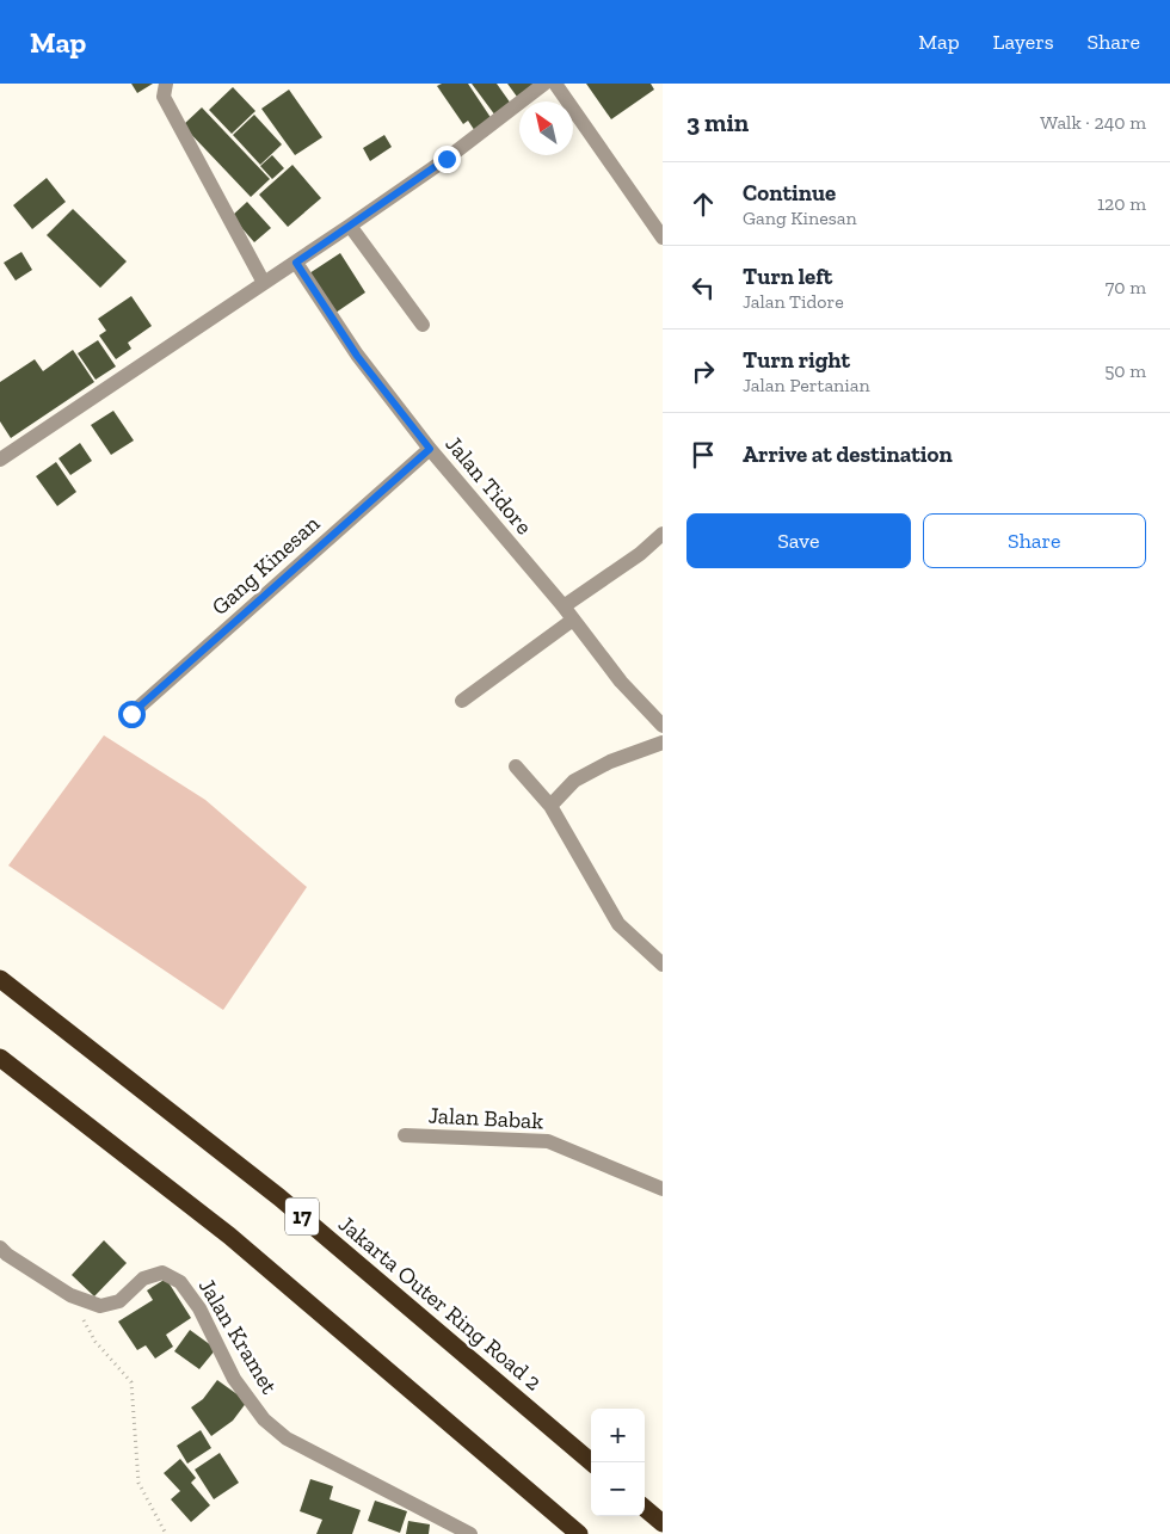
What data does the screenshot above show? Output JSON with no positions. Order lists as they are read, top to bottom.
{
  "streets": {
    "highway": ["17", "Jakarta Outer Ring Road 2"],
    "street": [
      "Jalan Tidore",
      "Gang Kinesan",
      "Jalan Babak",
      "Jalan Kramet"
    ]
  },
  "crossings": [
    ["Jalan Tidore", "Gang Kinesan"]
  ],
  "north": "top left",
  "page": {
    "header": "Map",
    "nav": ["Map", "Layers", "Share"],
    "heading": ["3 min", "Walk · 240 m"],
    "list": [
      ["Continue", "Gang Kinesan", "120 m"],
      ["Turn left", "Jalan Tidore", "70 m"],
      ["Turn right", "Jalan Pertanian", "50 m"],
      "Arrive at destination"
    ],
    "buttons": ["Save", "Share"],
    "map_buttons": ["+", "−"]
  }
}
